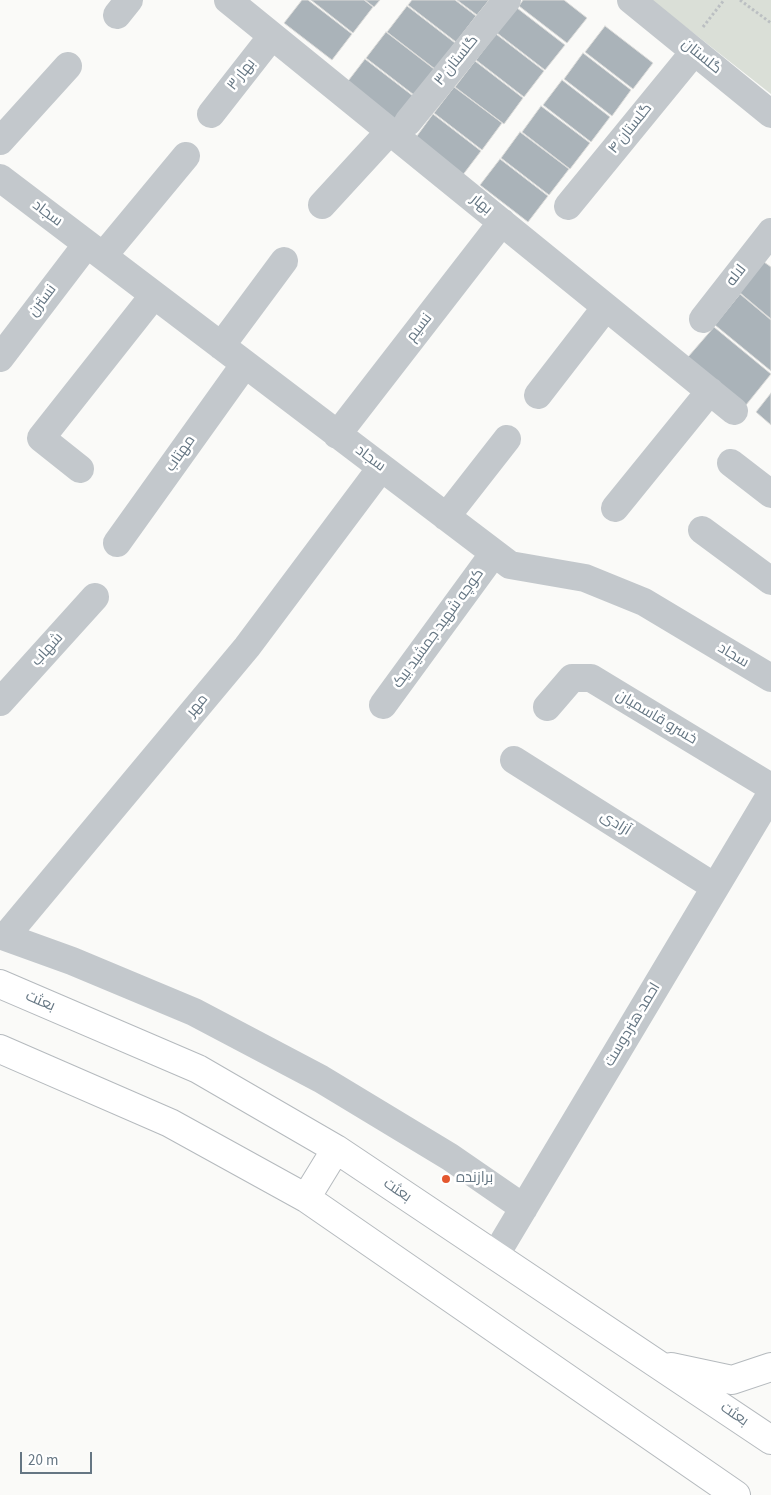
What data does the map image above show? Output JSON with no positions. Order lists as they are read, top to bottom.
{
  "streets": {
    "main road": ["بعثت"],
    "street": [
      "گلستان",
      "گلستان ۳",
      "بهار ۳",
      "گلستان ۴",
      "بهار",
      "سجاد",
      "لاله",
      "نسترن",
      "نسیم",
      "مهتاب",
      "کوچه شهید جمشید بیک",
      "شهاب",
      "مهر",
      "خسرو قاسمیان",
      "آزادی",
      "احمد هنردوست"
    ]
  },
  "crossings": [
    ["گلستان", "گلستان ۴"],
    ["گلستان ۳", "بهار"],
    ["بهار ۳", "بهار"],
    ["بهار", "نسیم"],
    ["سجاد", "نسترن"],
    ["سجاد", "نسیم"],
    ["سجاد", "مهتاب"],
    ["سجاد", "کوچه شهید جمشید بیک"],
    ["سجاد", "مهر"],
    ["آزادی", "احمد هنردوست"],
    ["بعثت", "احمد هنردوست"]
  ],
  "places": ["برازنده"],
  "scale_bar": "20 m"
}
